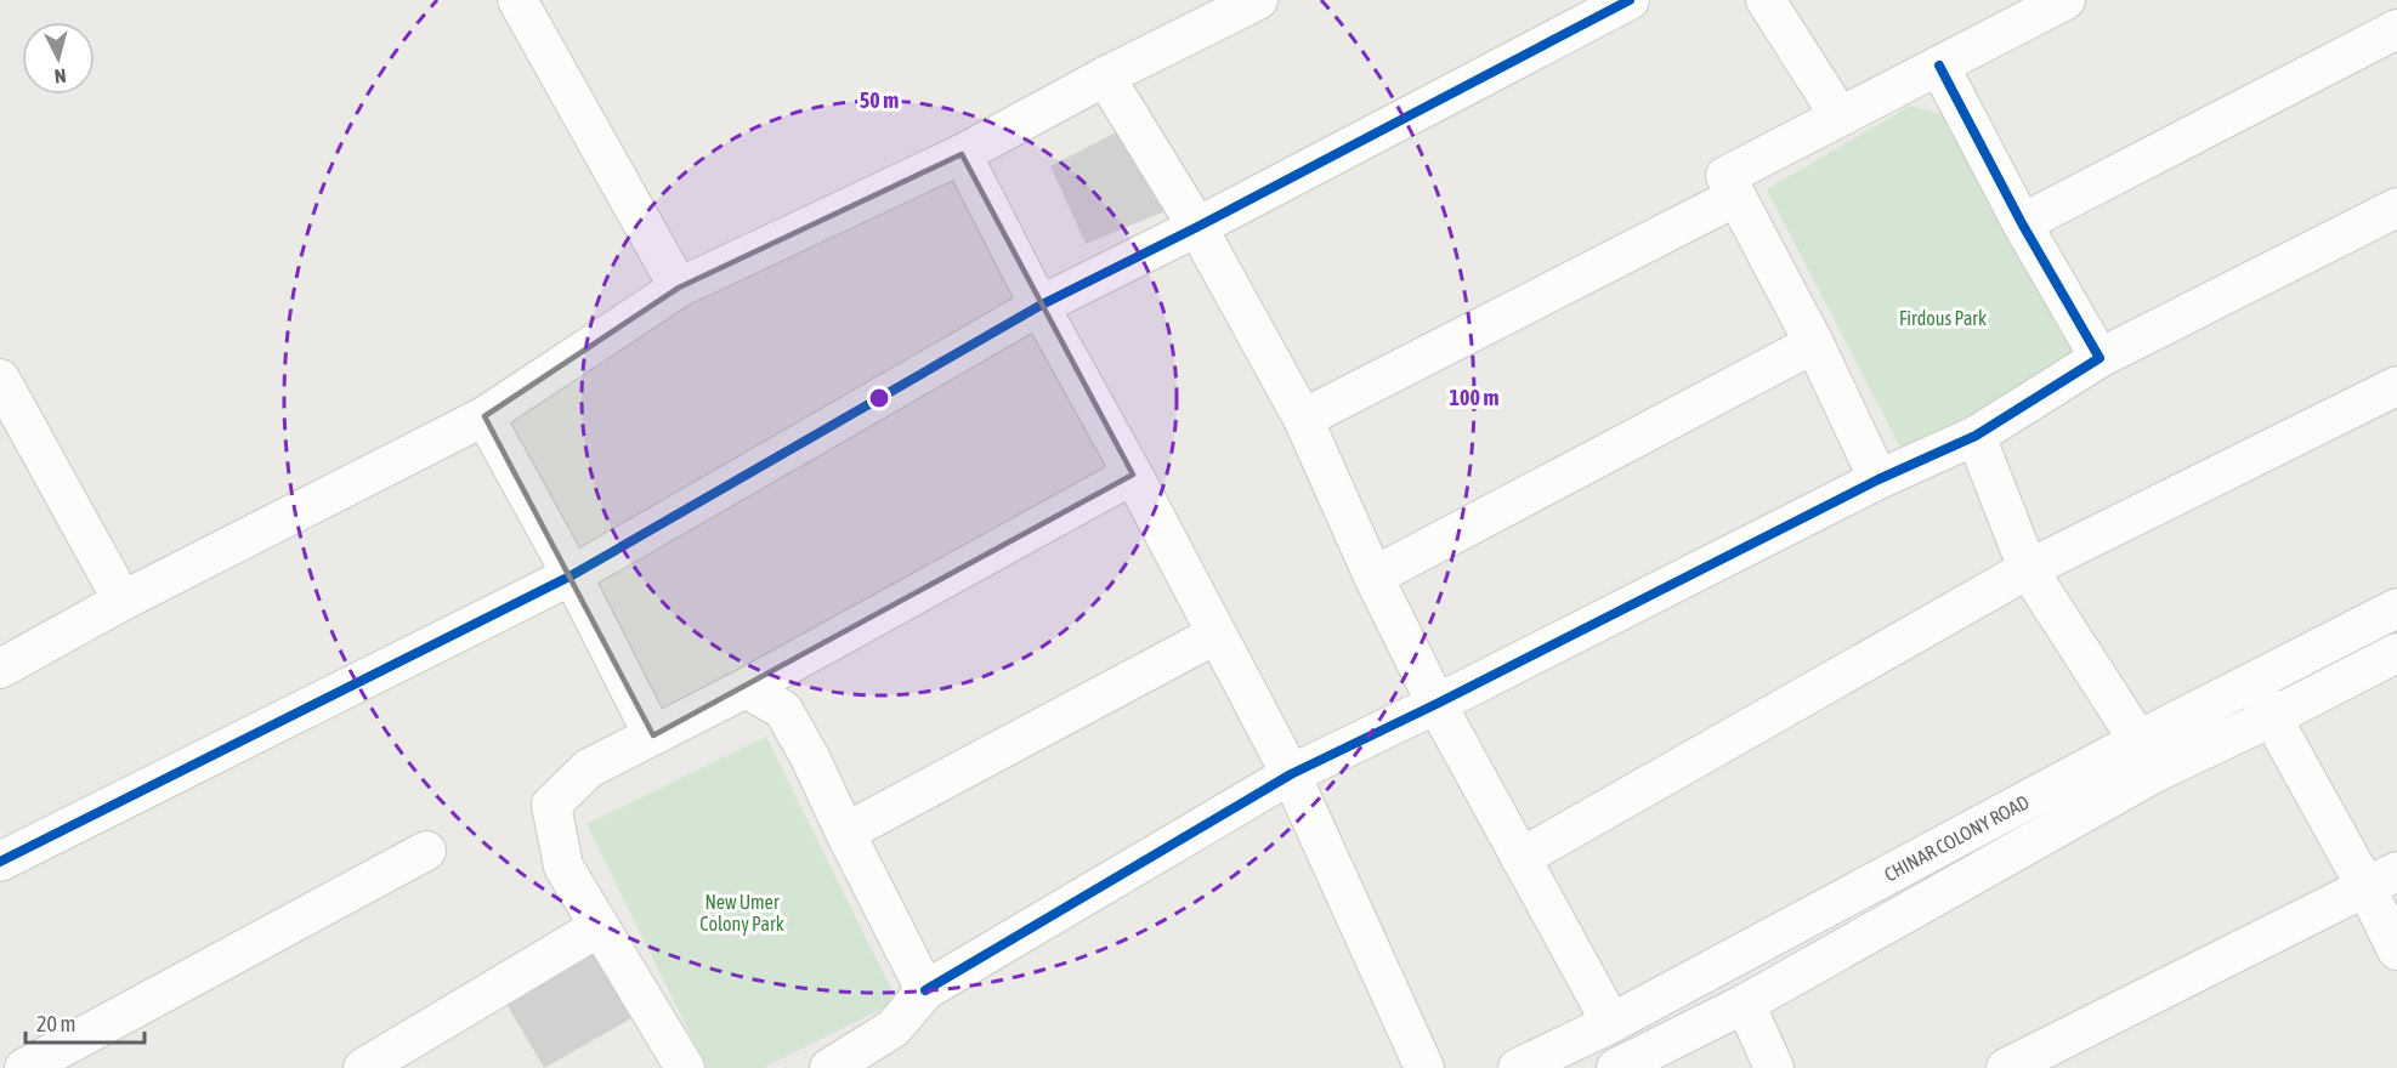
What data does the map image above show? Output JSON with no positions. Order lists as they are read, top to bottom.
{
  "streets": {
    "street": ["CHINAR COLONY ROAD"]
  },
  "parks": ["Firdous Park", "New Umer Colony Park"],
  "scale_bar": "20 m",
  "north": "bottom",
  "rings": ["50 m", "100 m"]
}
